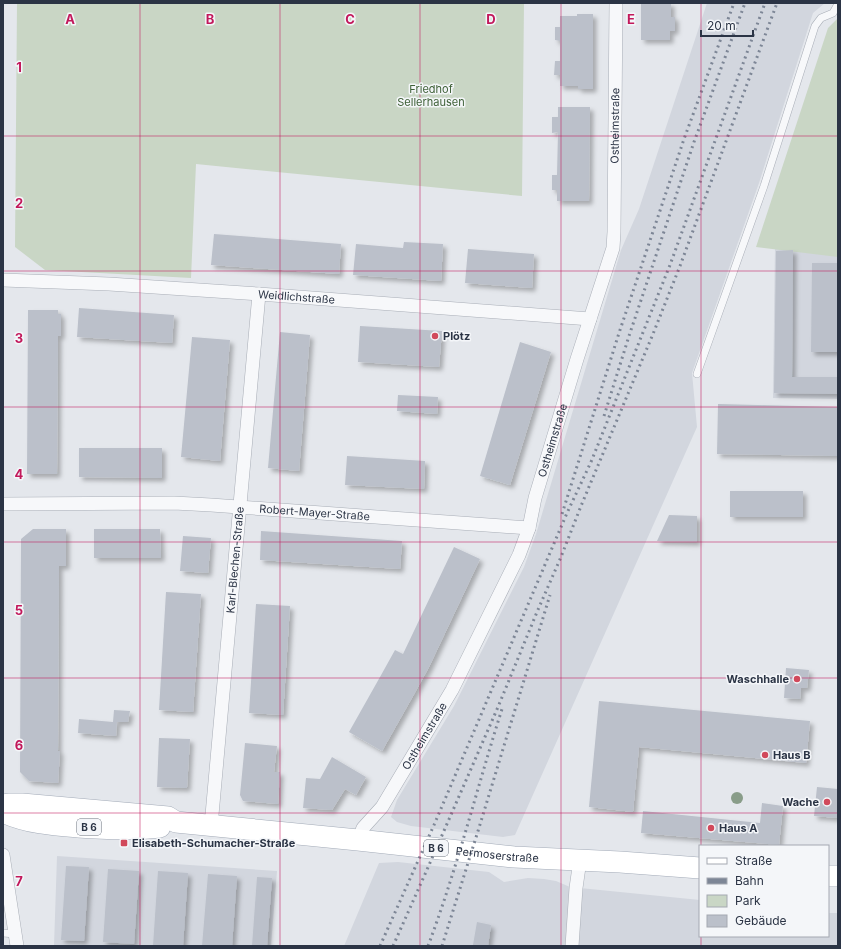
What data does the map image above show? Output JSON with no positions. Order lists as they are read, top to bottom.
{
  "streets": {
    "main road": ["B 6", "Permoserstraße"],
    "street": [
      "Ostheimstraße",
      "Weidlichstraße",
      "Robert-Mayer-Straße",
      "Karl-Blechen-Straße"
    ]
  },
  "crossings": [
    ["Ostheimstraße", "Weidlichstraße"],
    ["Ostheimstraße", "Robert-Mayer-Straße"],
    ["Ostheimstraße", "Permoserstraße"],
    ["Weidlichstraße", "Karl-Blechen-Straße"],
    ["Robert-Mayer-Straße", "Karl-Blechen-Straße"],
    ["Karl-Blechen-Straße", "Permoserstraße"]
  ],
  "parks": ["Friedhof Sellerhausen"],
  "places": {
    "other": [
      "Plötz",
      "Waschhalle",
      "Haus B",
      "Wache",
      "Haus A"
    ],
    "transit": ["Elisabeth-Schumacher-Straße"]
  },
  "legend": [
    "Straße",
    "Bahn",
    "Park",
    "Gebäude"
  ],
  "scale_bar": "20 m",
  "grid": {
    "columns": [
      "A",
      "B",
      "C",
      "D",
      "E"
    ],
    "rows": [
      "1",
      "2",
      "3",
      "4",
      "5",
      "6",
      "7"
    ]
  }
}
